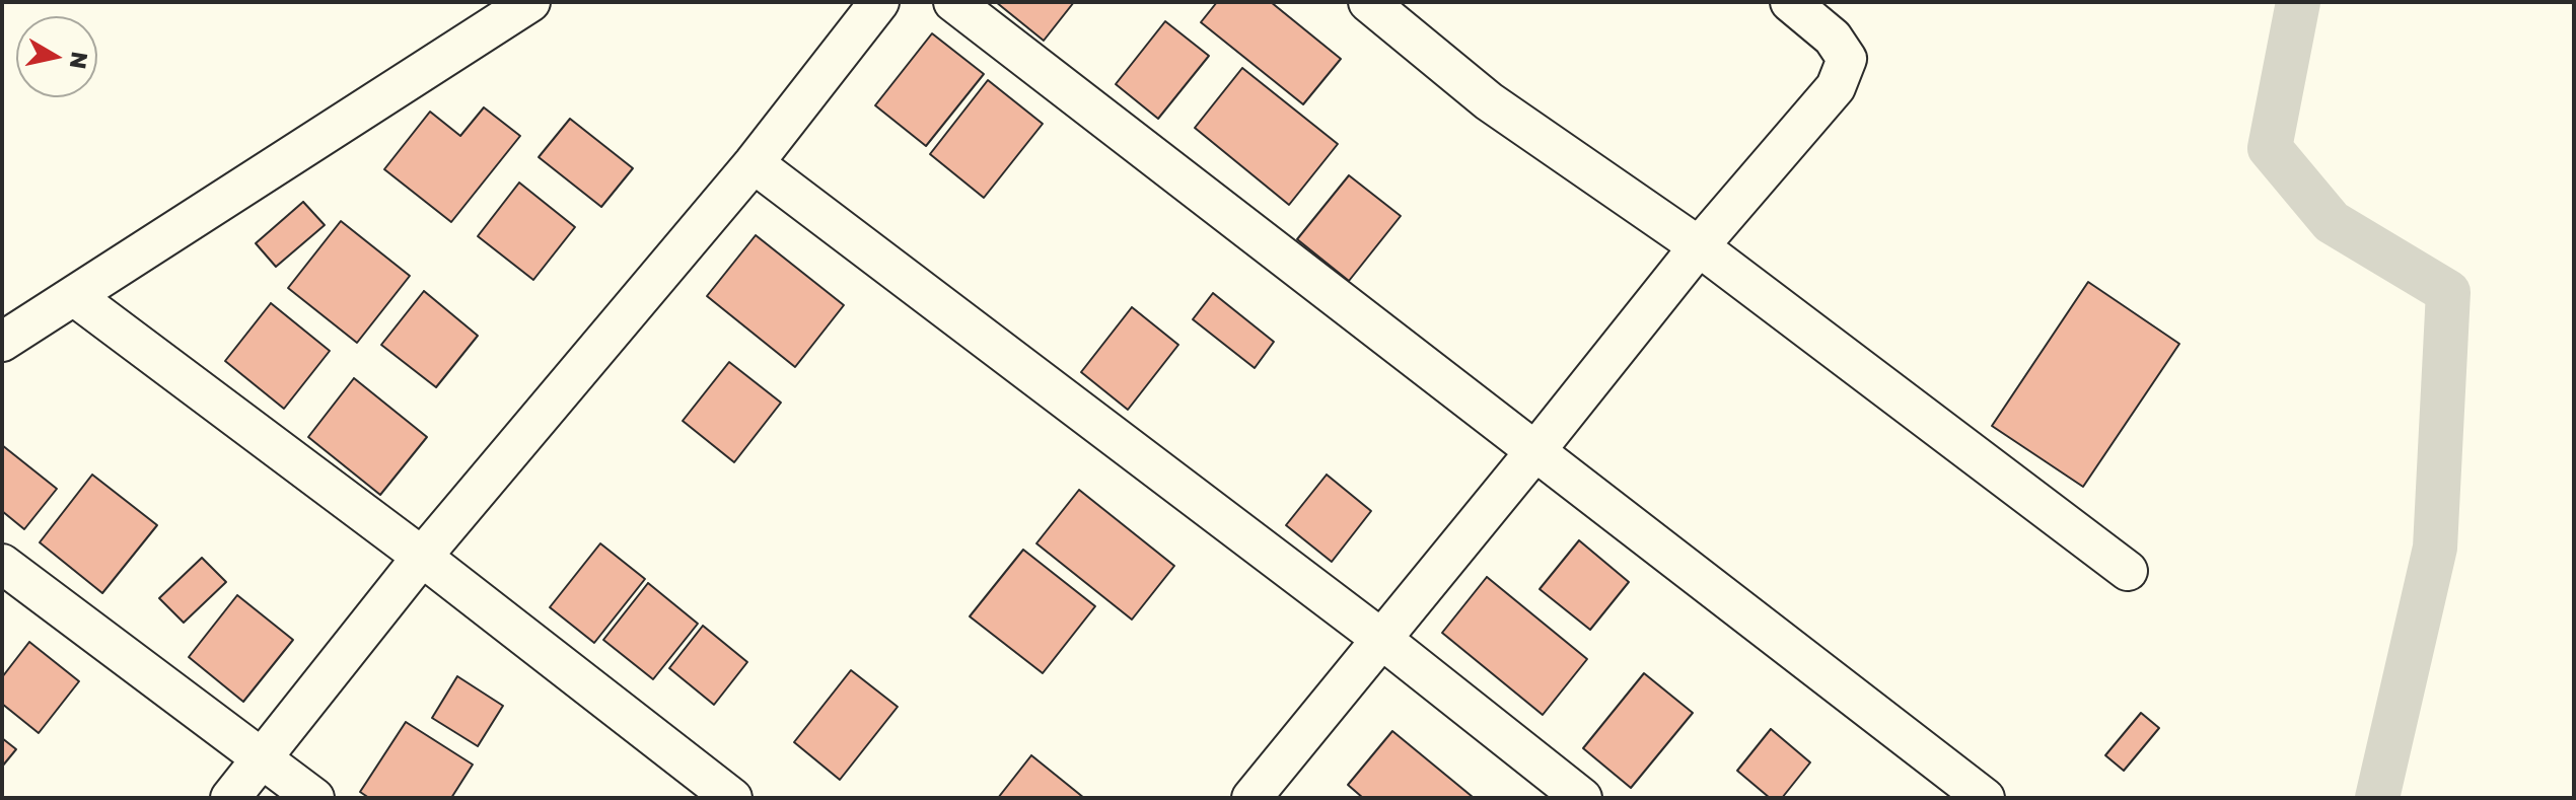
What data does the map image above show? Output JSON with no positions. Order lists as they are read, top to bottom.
{
  "north": "right"
}
